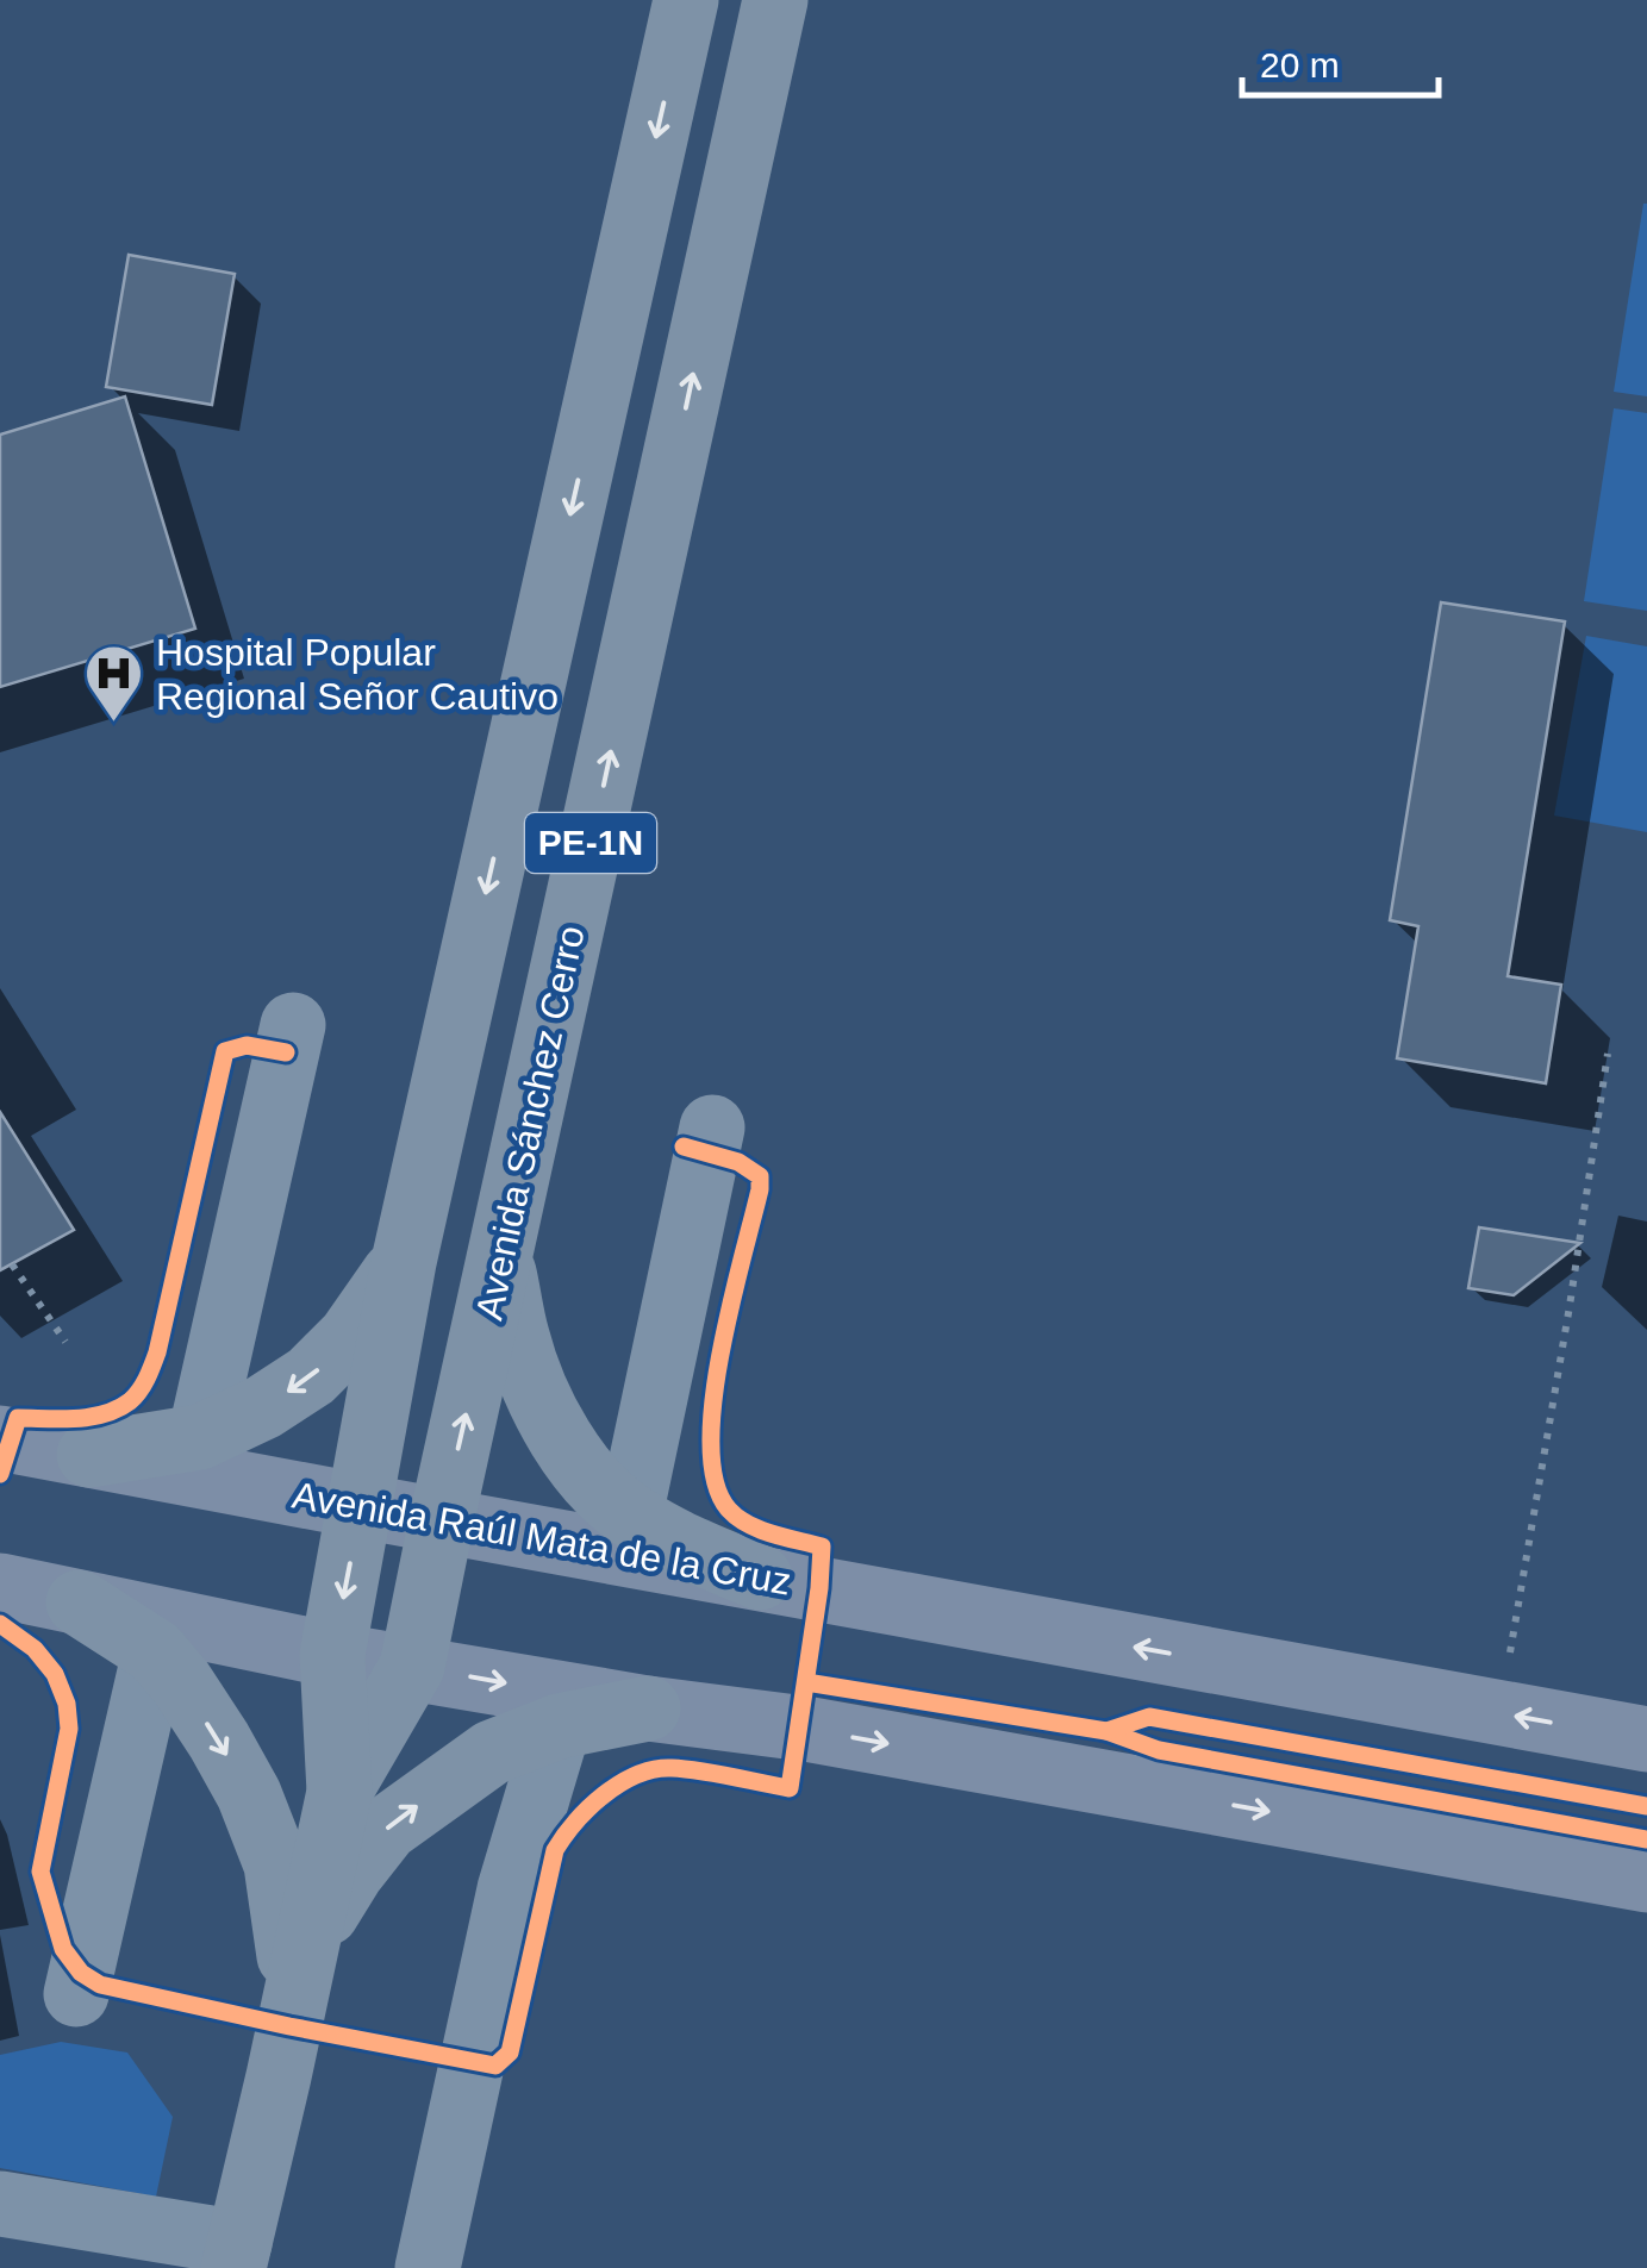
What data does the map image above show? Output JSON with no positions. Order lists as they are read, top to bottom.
{
  "streets": {
    "highway": ["PE-1N", "Avenida Sánchez Cerro"],
    "main road": ["Avenida Raúl Mata de la Cruz"]
  },
  "crossings": [
    ["Avenida Sánchez Cerro", "Avenida Raúl Mata de la Cruz"]
  ],
  "places": {
    "hospital": ["Hospital Popular Regional Señor Cautivo"]
  },
  "scale_bar": "20 m"
}
